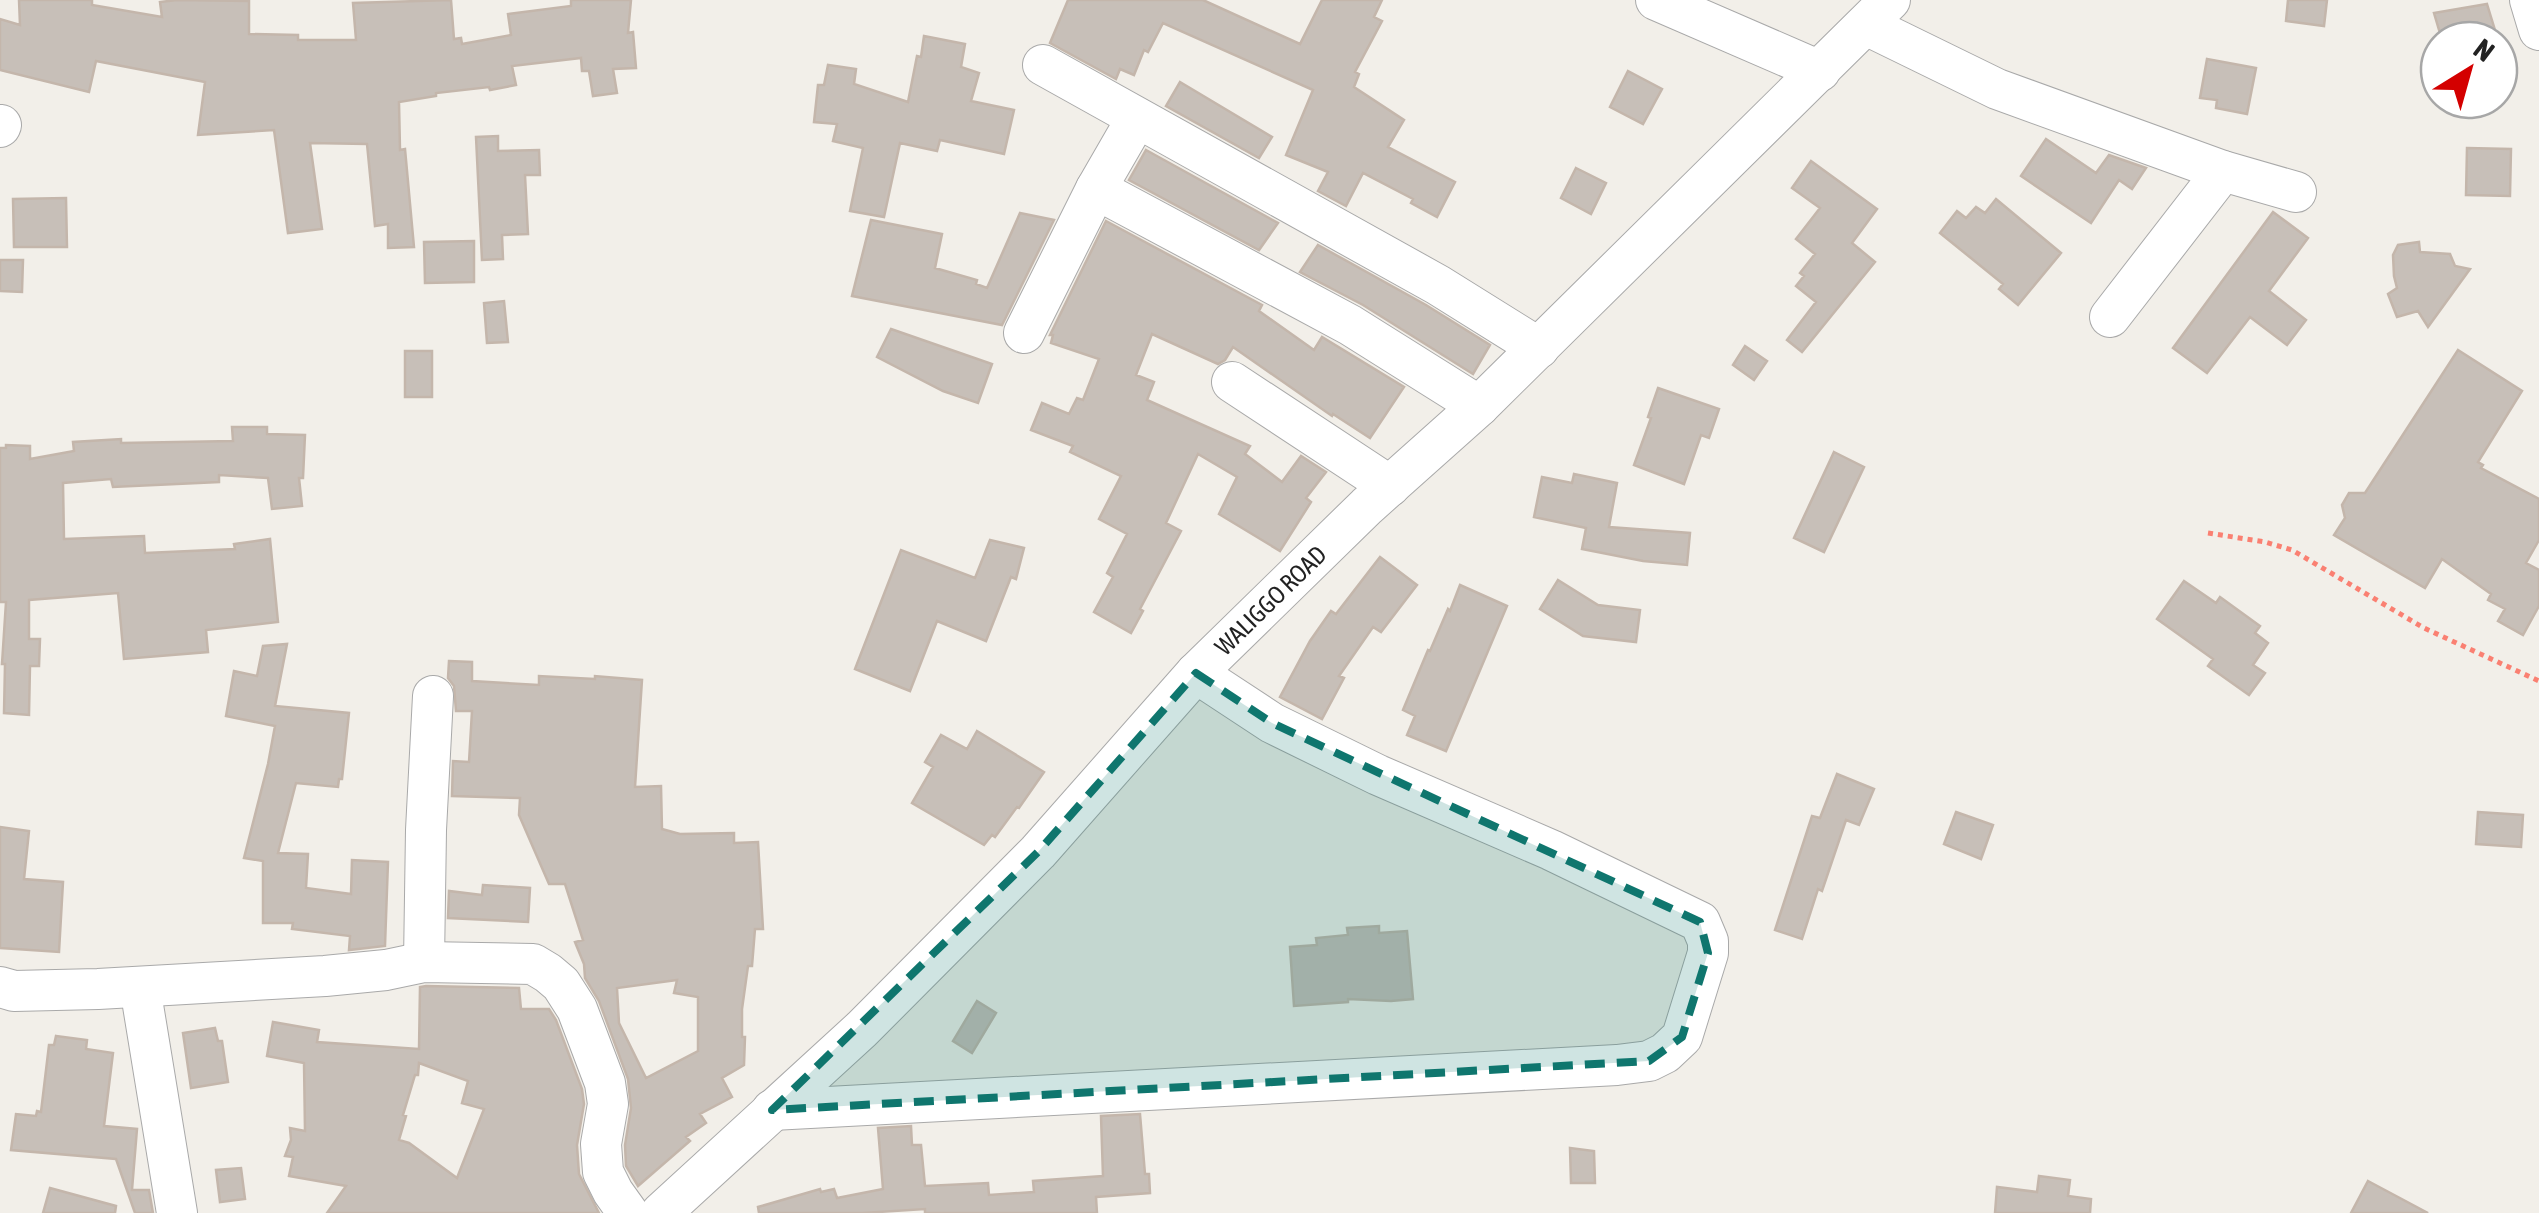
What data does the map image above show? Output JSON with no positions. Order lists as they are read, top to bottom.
{
  "streets": {
    "street": ["WALIGGO ROAD"]
  },
  "north": "top right"
}
